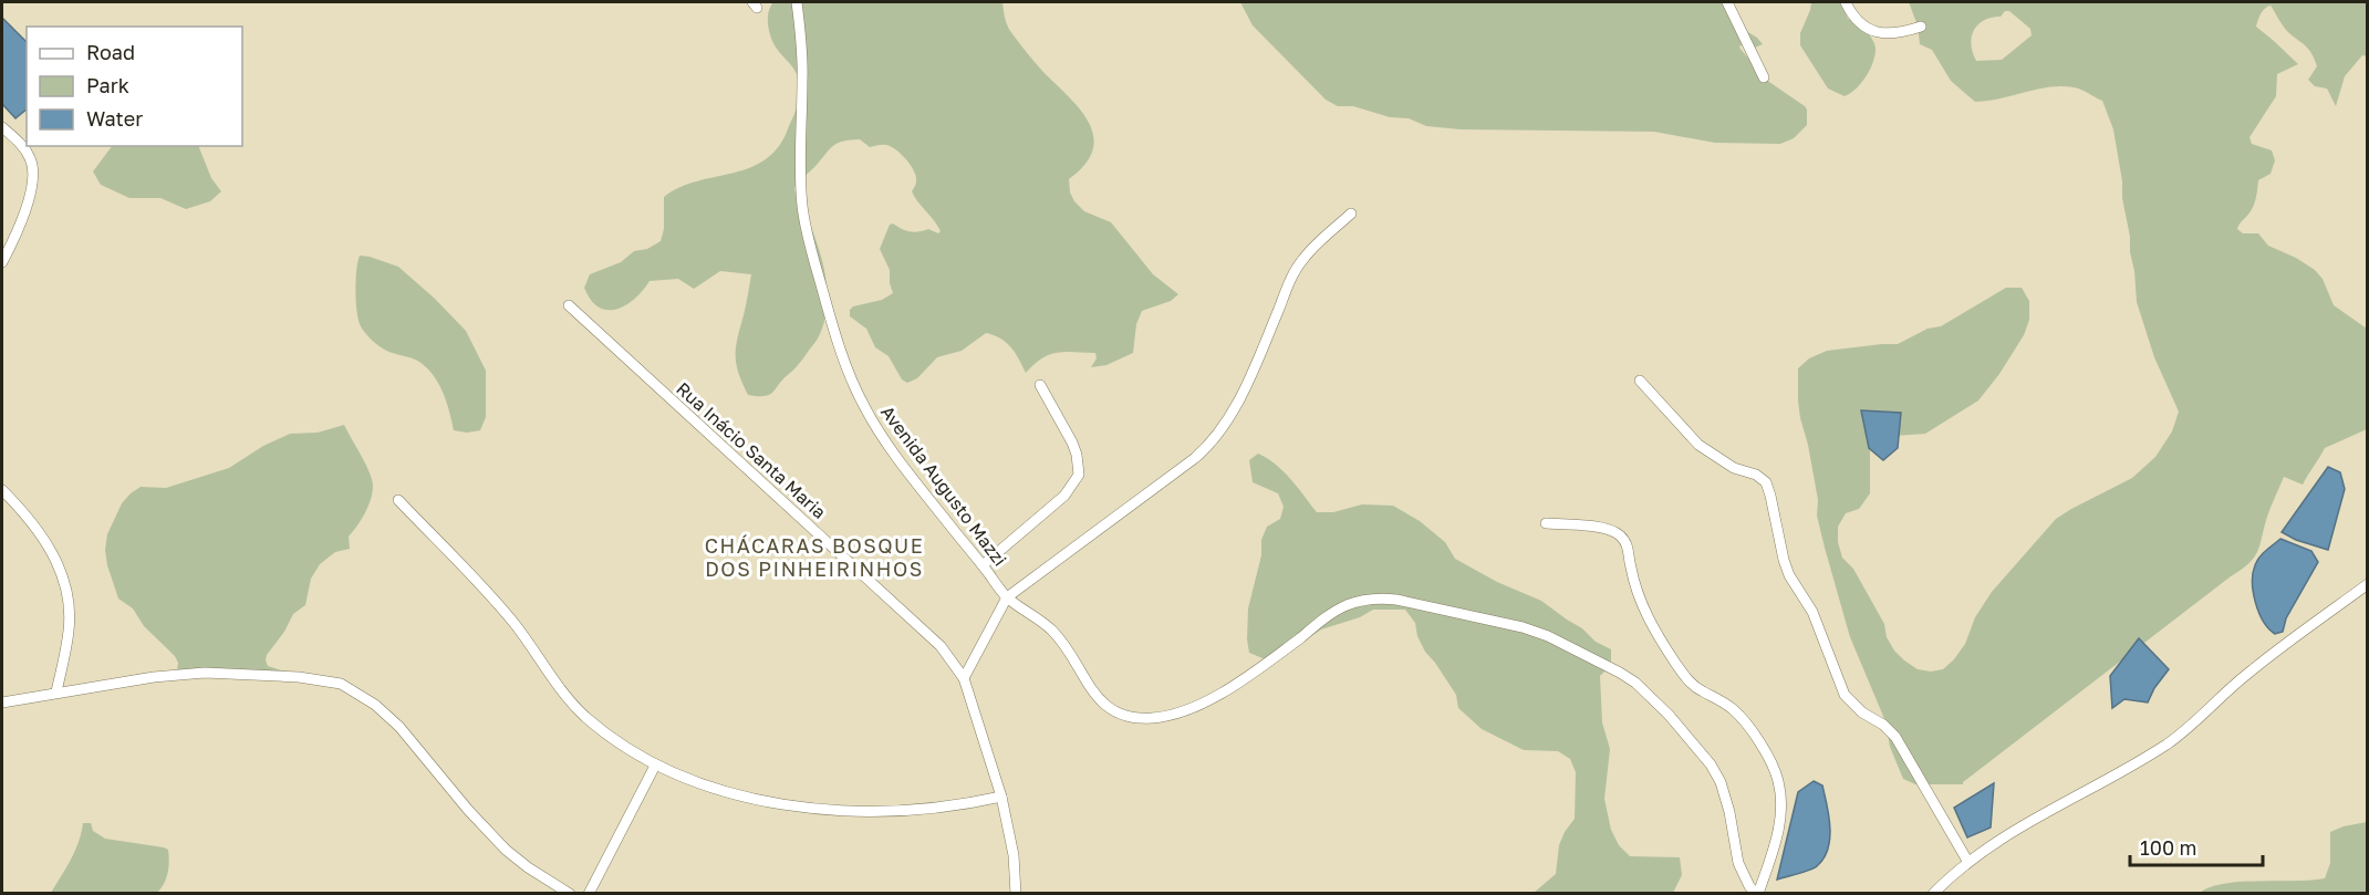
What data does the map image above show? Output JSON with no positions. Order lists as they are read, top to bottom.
{
  "streets": {
    "street": ["Rua Inácio Santa Maria", "Avenida Augusto Mazzi"]
  },
  "districts": ["CHÁCARAS BOSQUE DOS PINHEIRINHOS"],
  "legend": ["Road", "Park", "Water"],
  "scale_bar": "100 m"
}
